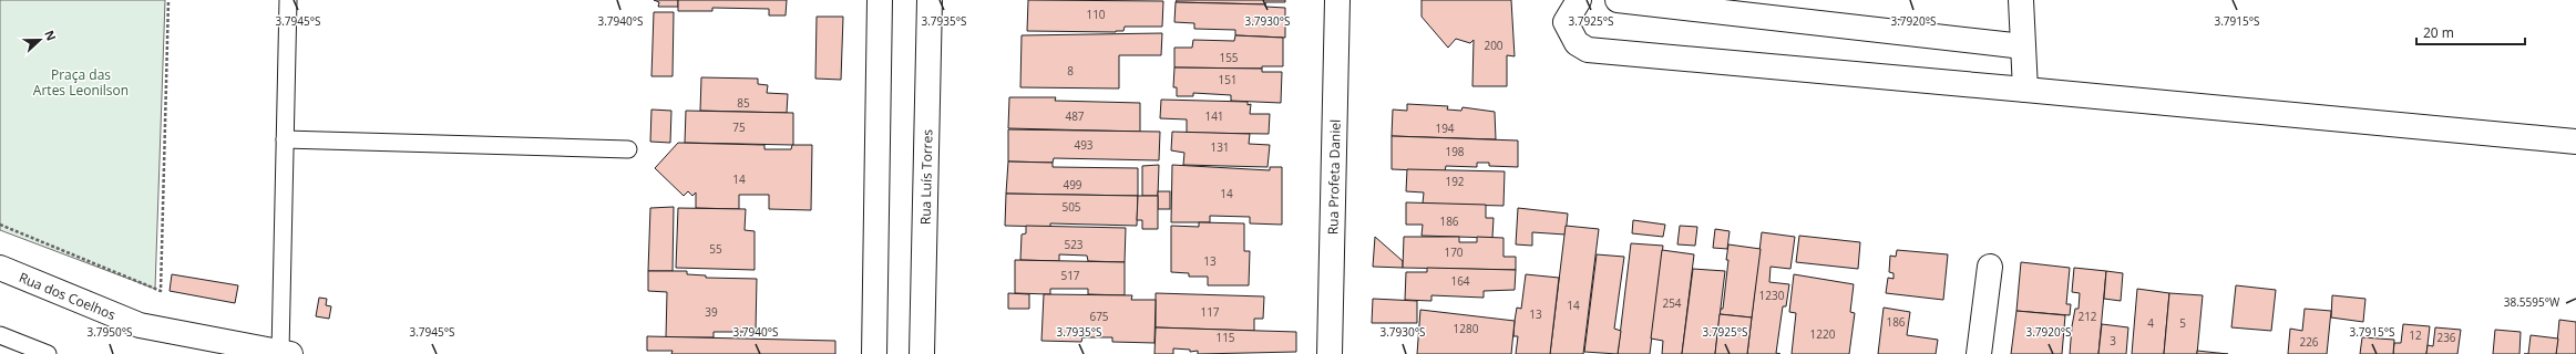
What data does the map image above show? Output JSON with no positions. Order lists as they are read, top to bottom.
{
  "streets": {
    "street": ["Rua Luís Torres", "Rua Profeta Daniel", "Rua dos Coelhos"]
  },
  "parks": ["Praça das Artes Leonilson"],
  "house_numbers": [
    "110",
    "200",
    "155",
    "8",
    "151",
    "85",
    "487",
    "141",
    "75",
    "194",
    "493",
    "131",
    "198",
    "14",
    "192",
    "499",
    "14",
    "505",
    "186",
    "523",
    "55",
    "170",
    "13",
    "517",
    "164",
    "1230",
    "254",
    "14",
    "39",
    "117",
    "13",
    "675",
    "212",
    "186",
    "4",
    "5",
    "1280",
    "1220",
    "12",
    "115",
    "236",
    "3",
    "226"
  ],
  "scale_bar": "20 m",
  "north": "right",
  "coordinates": [
    "3.7915°S",
    "3.7945°S",
    "3.7940°S",
    "3.7935°S",
    "3.7930°S",
    "3.7925°S",
    "3.7920°S",
    "38.5595°W",
    "3.7950°S"
  ]
}
